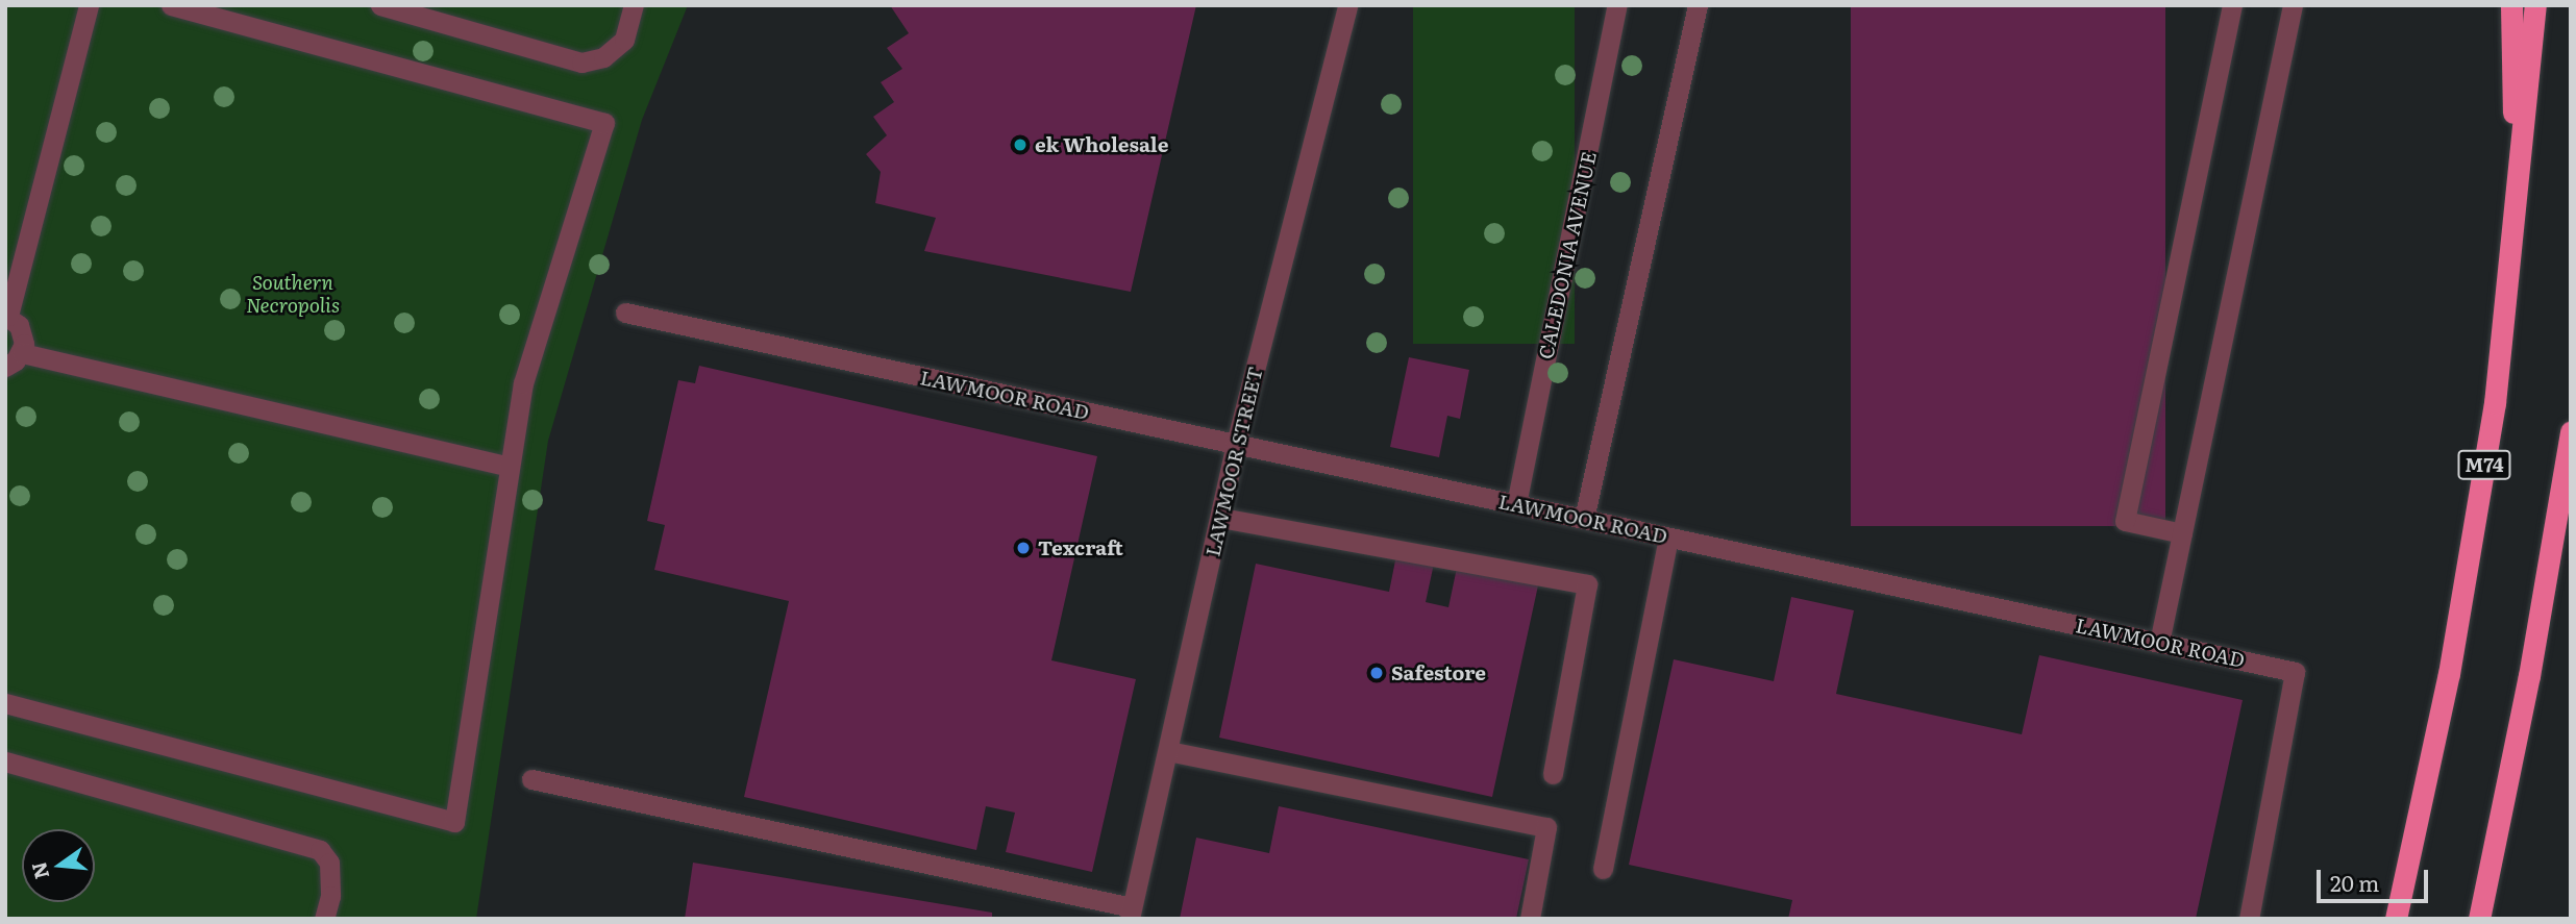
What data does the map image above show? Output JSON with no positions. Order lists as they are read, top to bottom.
{
  "streets": {
    "highway": ["M74"],
    "street": ["CALEDONIA AVENUE", "LAWMOOR ROAD", "LAWMOOR STREET"]
  },
  "crossings": [
    ["CALEDONIA AVENUE", "LAWMOOR ROAD"],
    ["LAWMOOR ROAD", "LAWMOOR STREET"]
  ],
  "parks": ["Southern Necropolis"],
  "places": ["ek Wholesale", "Texcraft", "Safestore"],
  "scale_bar": "20 m",
  "north": "left"
}
